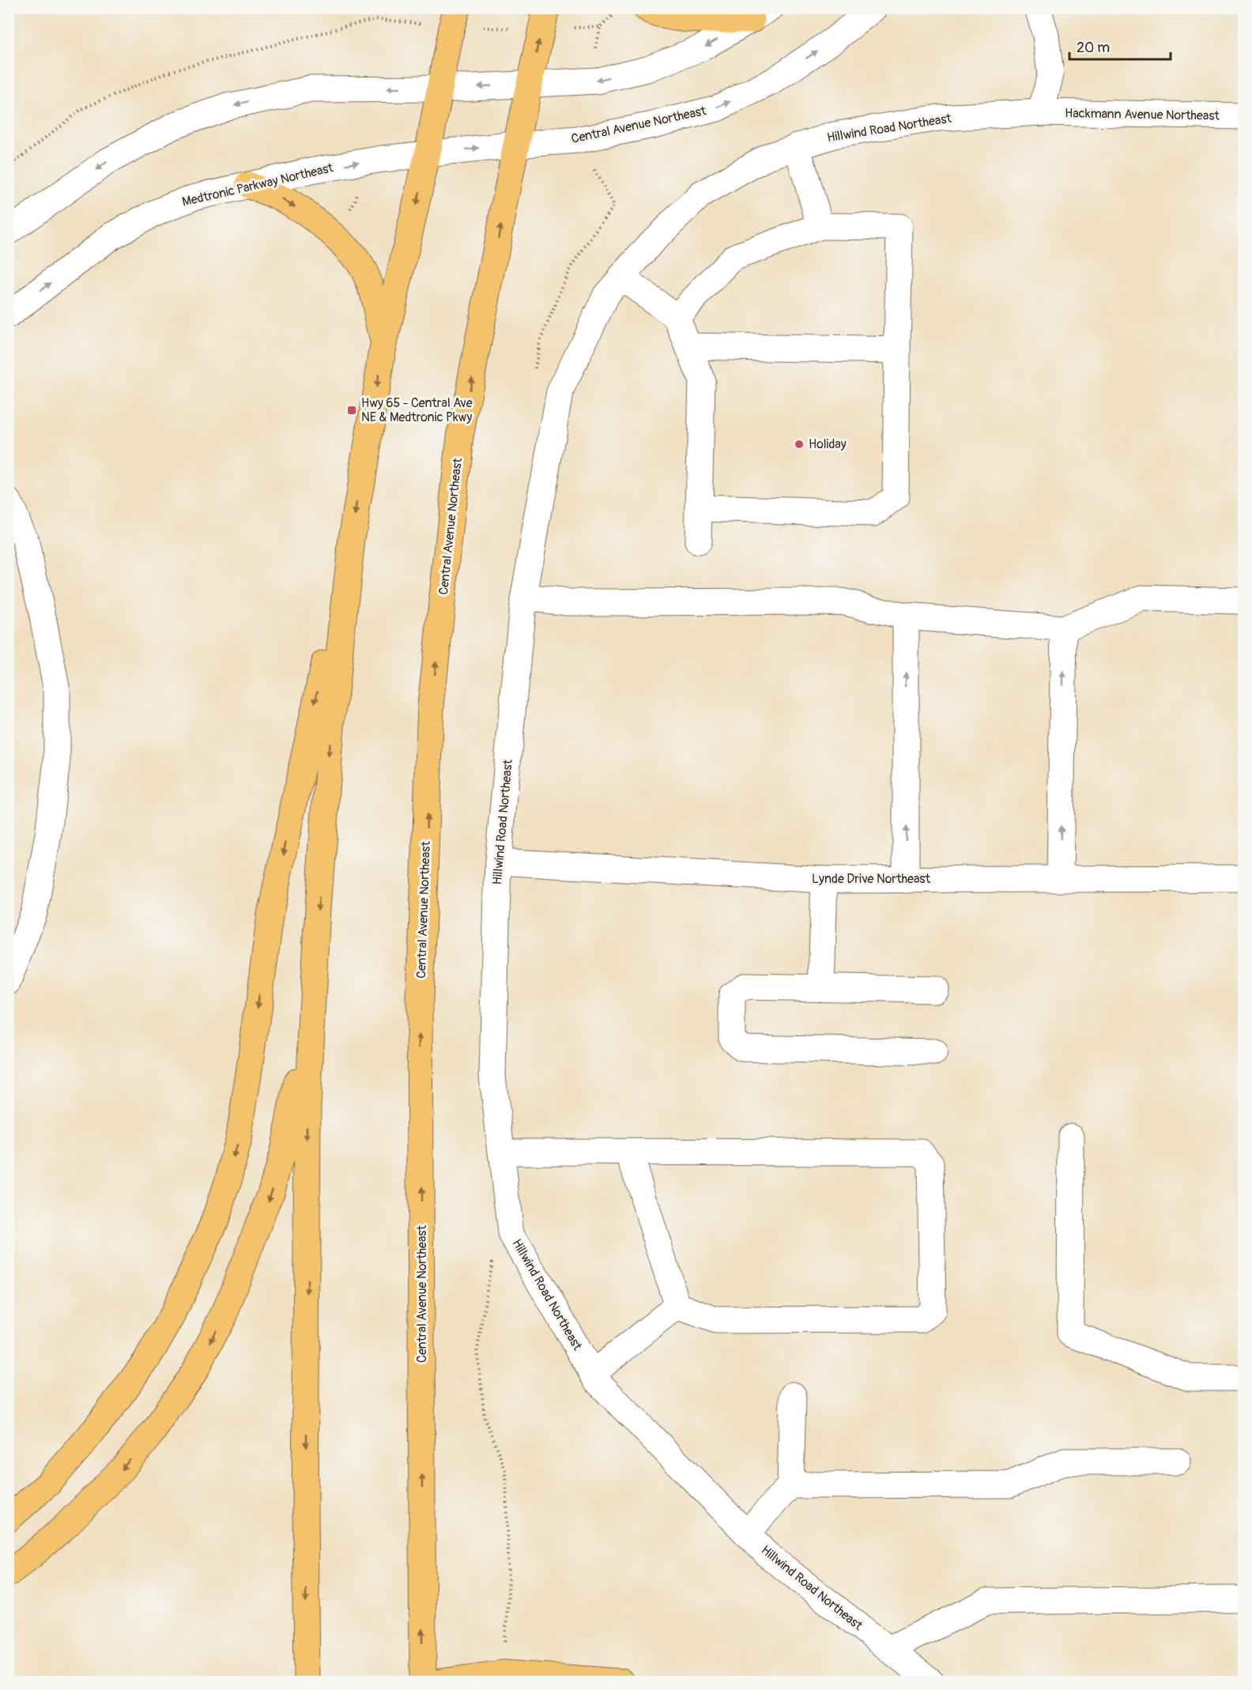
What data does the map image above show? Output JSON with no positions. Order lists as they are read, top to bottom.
{
  "streets": {
    "highway": ["Central Avenue Northeast"],
    "street": [
      "Hackmann Avenue Northeast",
      "Hillwind Road Northeast",
      "Medtronic Parkway Northeast",
      "Lynde Drive Northeast"
    ]
  },
  "crossings": [
    ["Hackmann Avenue Northeast", "Hillwind Road Northeast"],
    ["Central Avenue Northeast", "Medtronic Parkway Northeast"],
    ["Hillwind Road Northeast", "Lynde Drive Northeast"]
  ],
  "places": {
    "transit": ["Hwy 65 - Central Ave NE & Medtronic Pkwy"],
    "other": ["Holiday"]
  },
  "scale_bar": "20 m"
}
